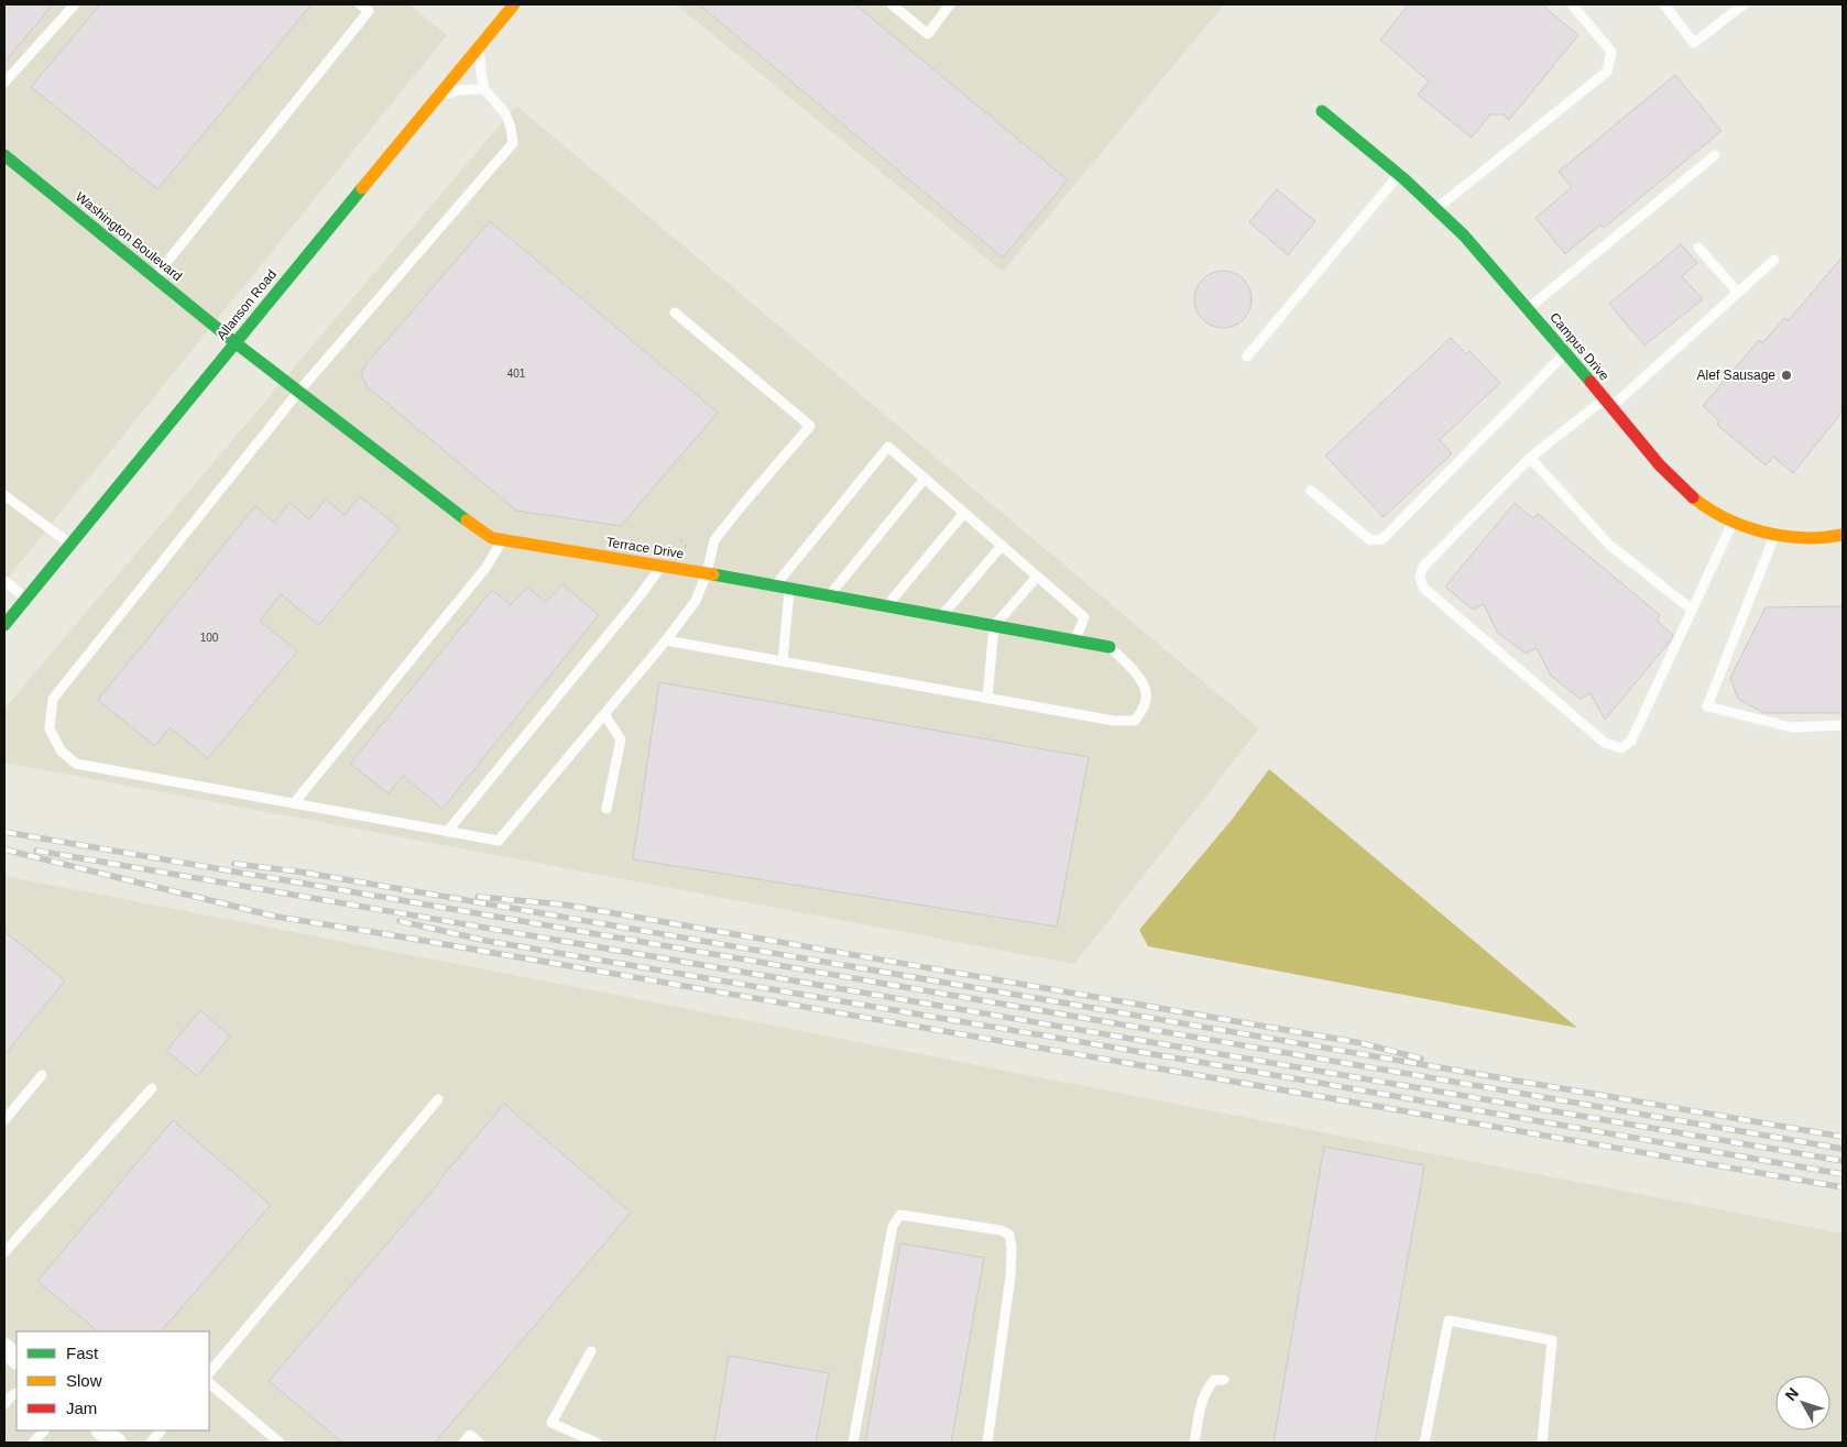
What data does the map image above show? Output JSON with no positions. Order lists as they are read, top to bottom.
{
  "streets": {
    "street": [
      "Washington Boulevard",
      "Allanson Road",
      "Campus Drive",
      "Terrace Drive"
    ]
  },
  "crossings": [
    ["Washington Boulevard", "Allanson Road"],
    ["Washington Boulevard", "Terrace Drive"],
    ["Allanson Road", "Terrace Drive"]
  ],
  "places": ["Alef Sausage"],
  "house_numbers": ["401", "100"],
  "legend": ["Fast", "Slow", "Jam"],
  "north": "top left"
}
